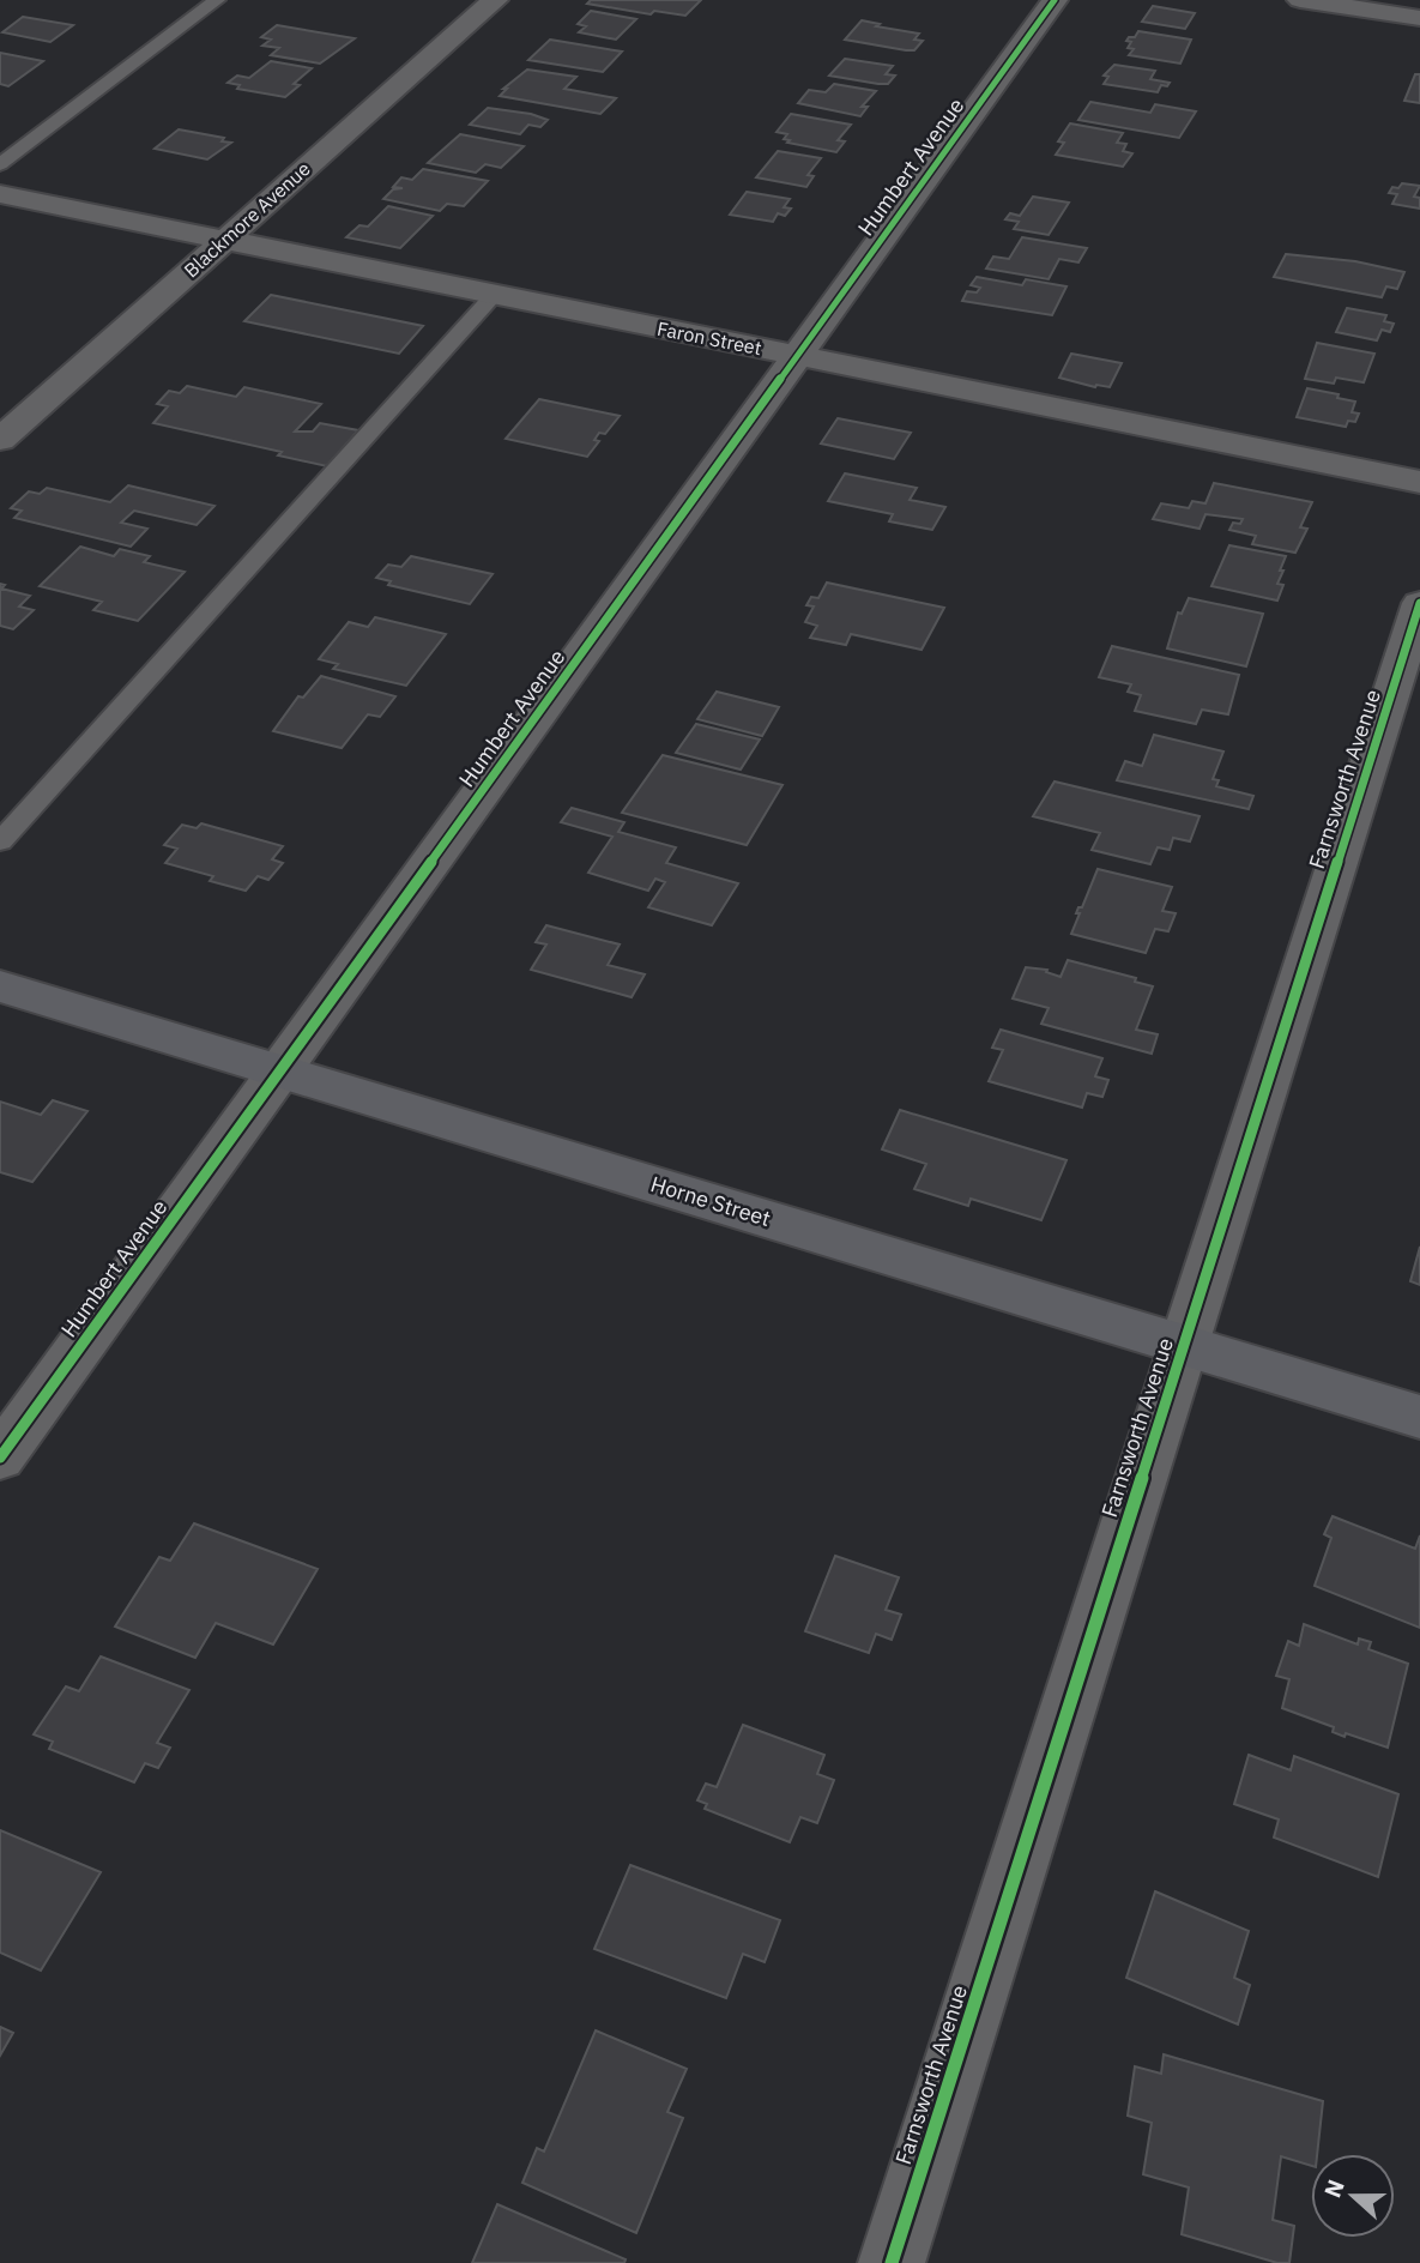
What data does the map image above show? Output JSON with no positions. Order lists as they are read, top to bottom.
{
  "streets": {
    "street": [
      "Humbert Avenue",
      "Blackmore Avenue",
      "Faron Street",
      "Farnsworth Avenue",
      "Horne Street"
    ]
  },
  "crossings": [
    ["Humbert Avenue", "Faron Street"],
    ["Humbert Avenue", "Horne Street"],
    ["Blackmore Avenue", "Faron Street"],
    ["Farnsworth Avenue", "Horne Street"]
  ],
  "north": "left"
}
